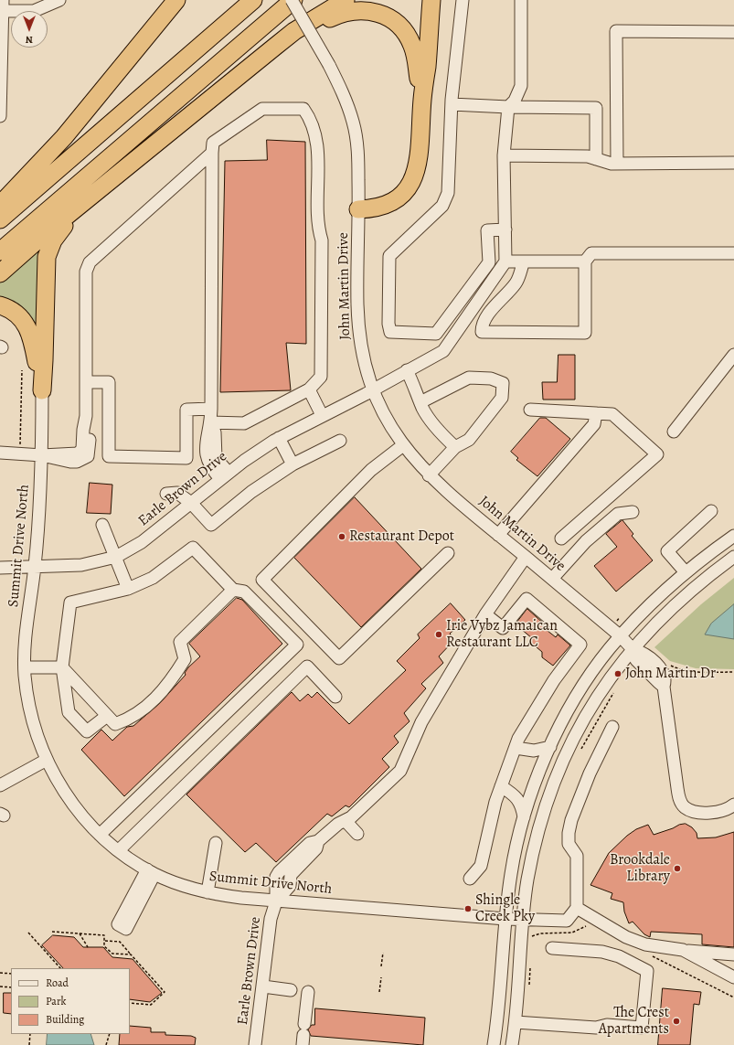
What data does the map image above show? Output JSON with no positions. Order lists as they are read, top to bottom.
{
  "streets": {
    "street": ["John Martin Drive", "Earle Brown Drive", "Summit Drive North"]
  },
  "crossings": [
    ["John Martin Drive", "Earle Brown Drive"],
    ["Earle Brown Drive", "Summit Drive North"]
  ],
  "places": [
    "Restaurant Depot",
    "Irie Vybz Jamaican Restaurant LLC",
    "John Martin Dr",
    "Brookdale Library",
    "Shingle Creek Pky",
    "The Crest Apartments"
  ],
  "legend": ["Road", "Park", "Building"],
  "north": "bottom"
}
